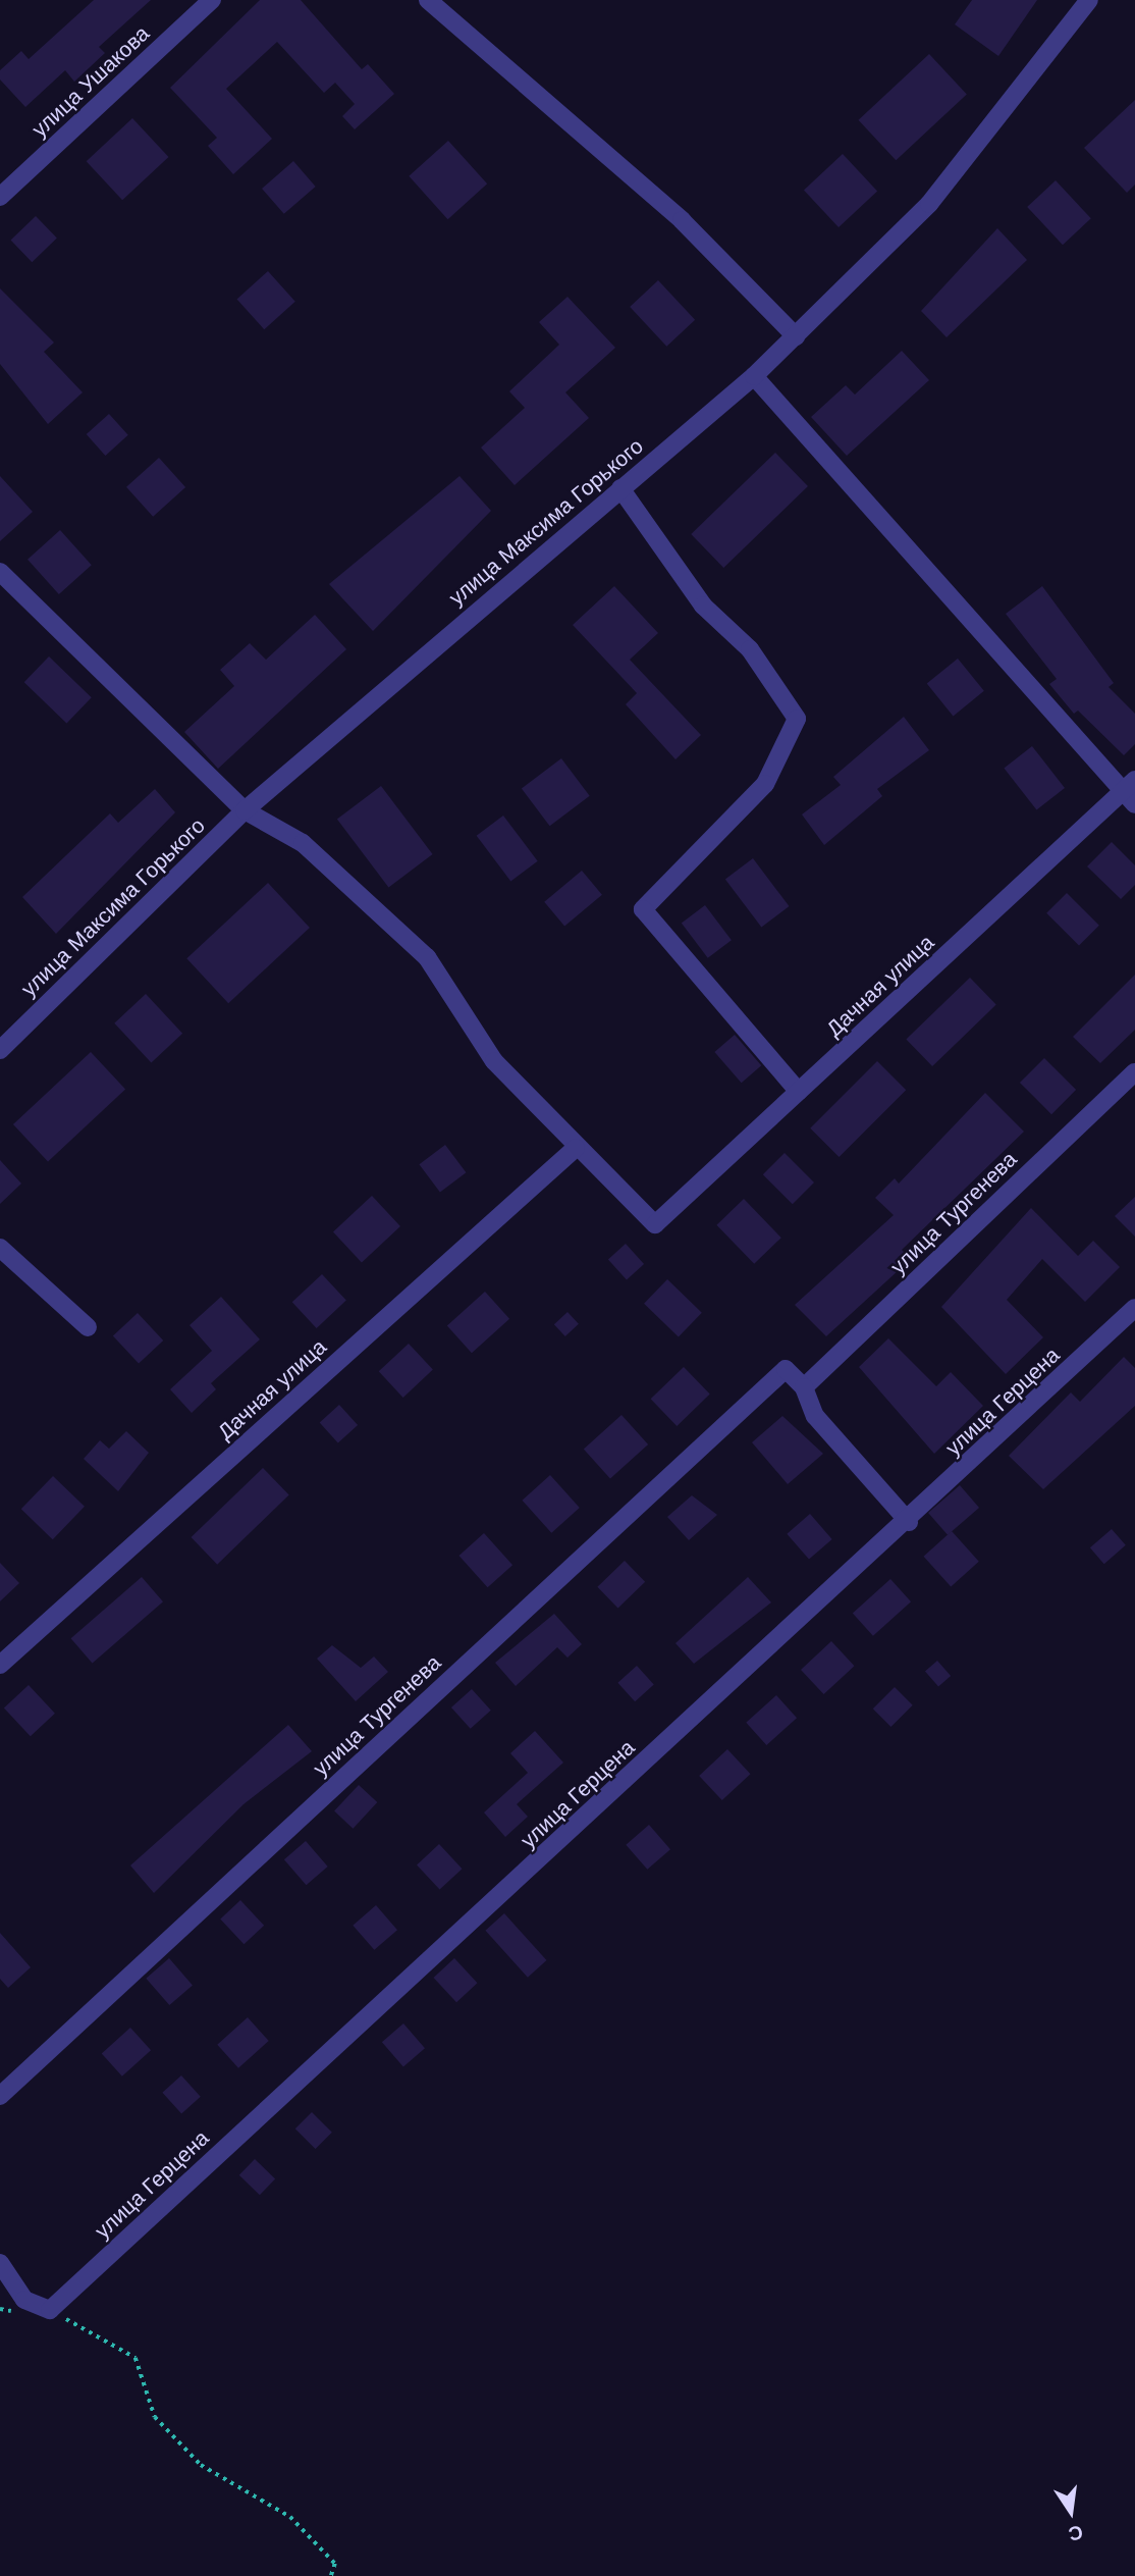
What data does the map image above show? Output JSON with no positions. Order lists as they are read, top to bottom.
{
  "streets": {
    "street": [
      "улица Ушакова",
      "улица Максима Горького",
      "Дачная улица",
      "улица Тургенева",
      "улица Герцена"
    ]
  },
  "north": "bottom"
}
